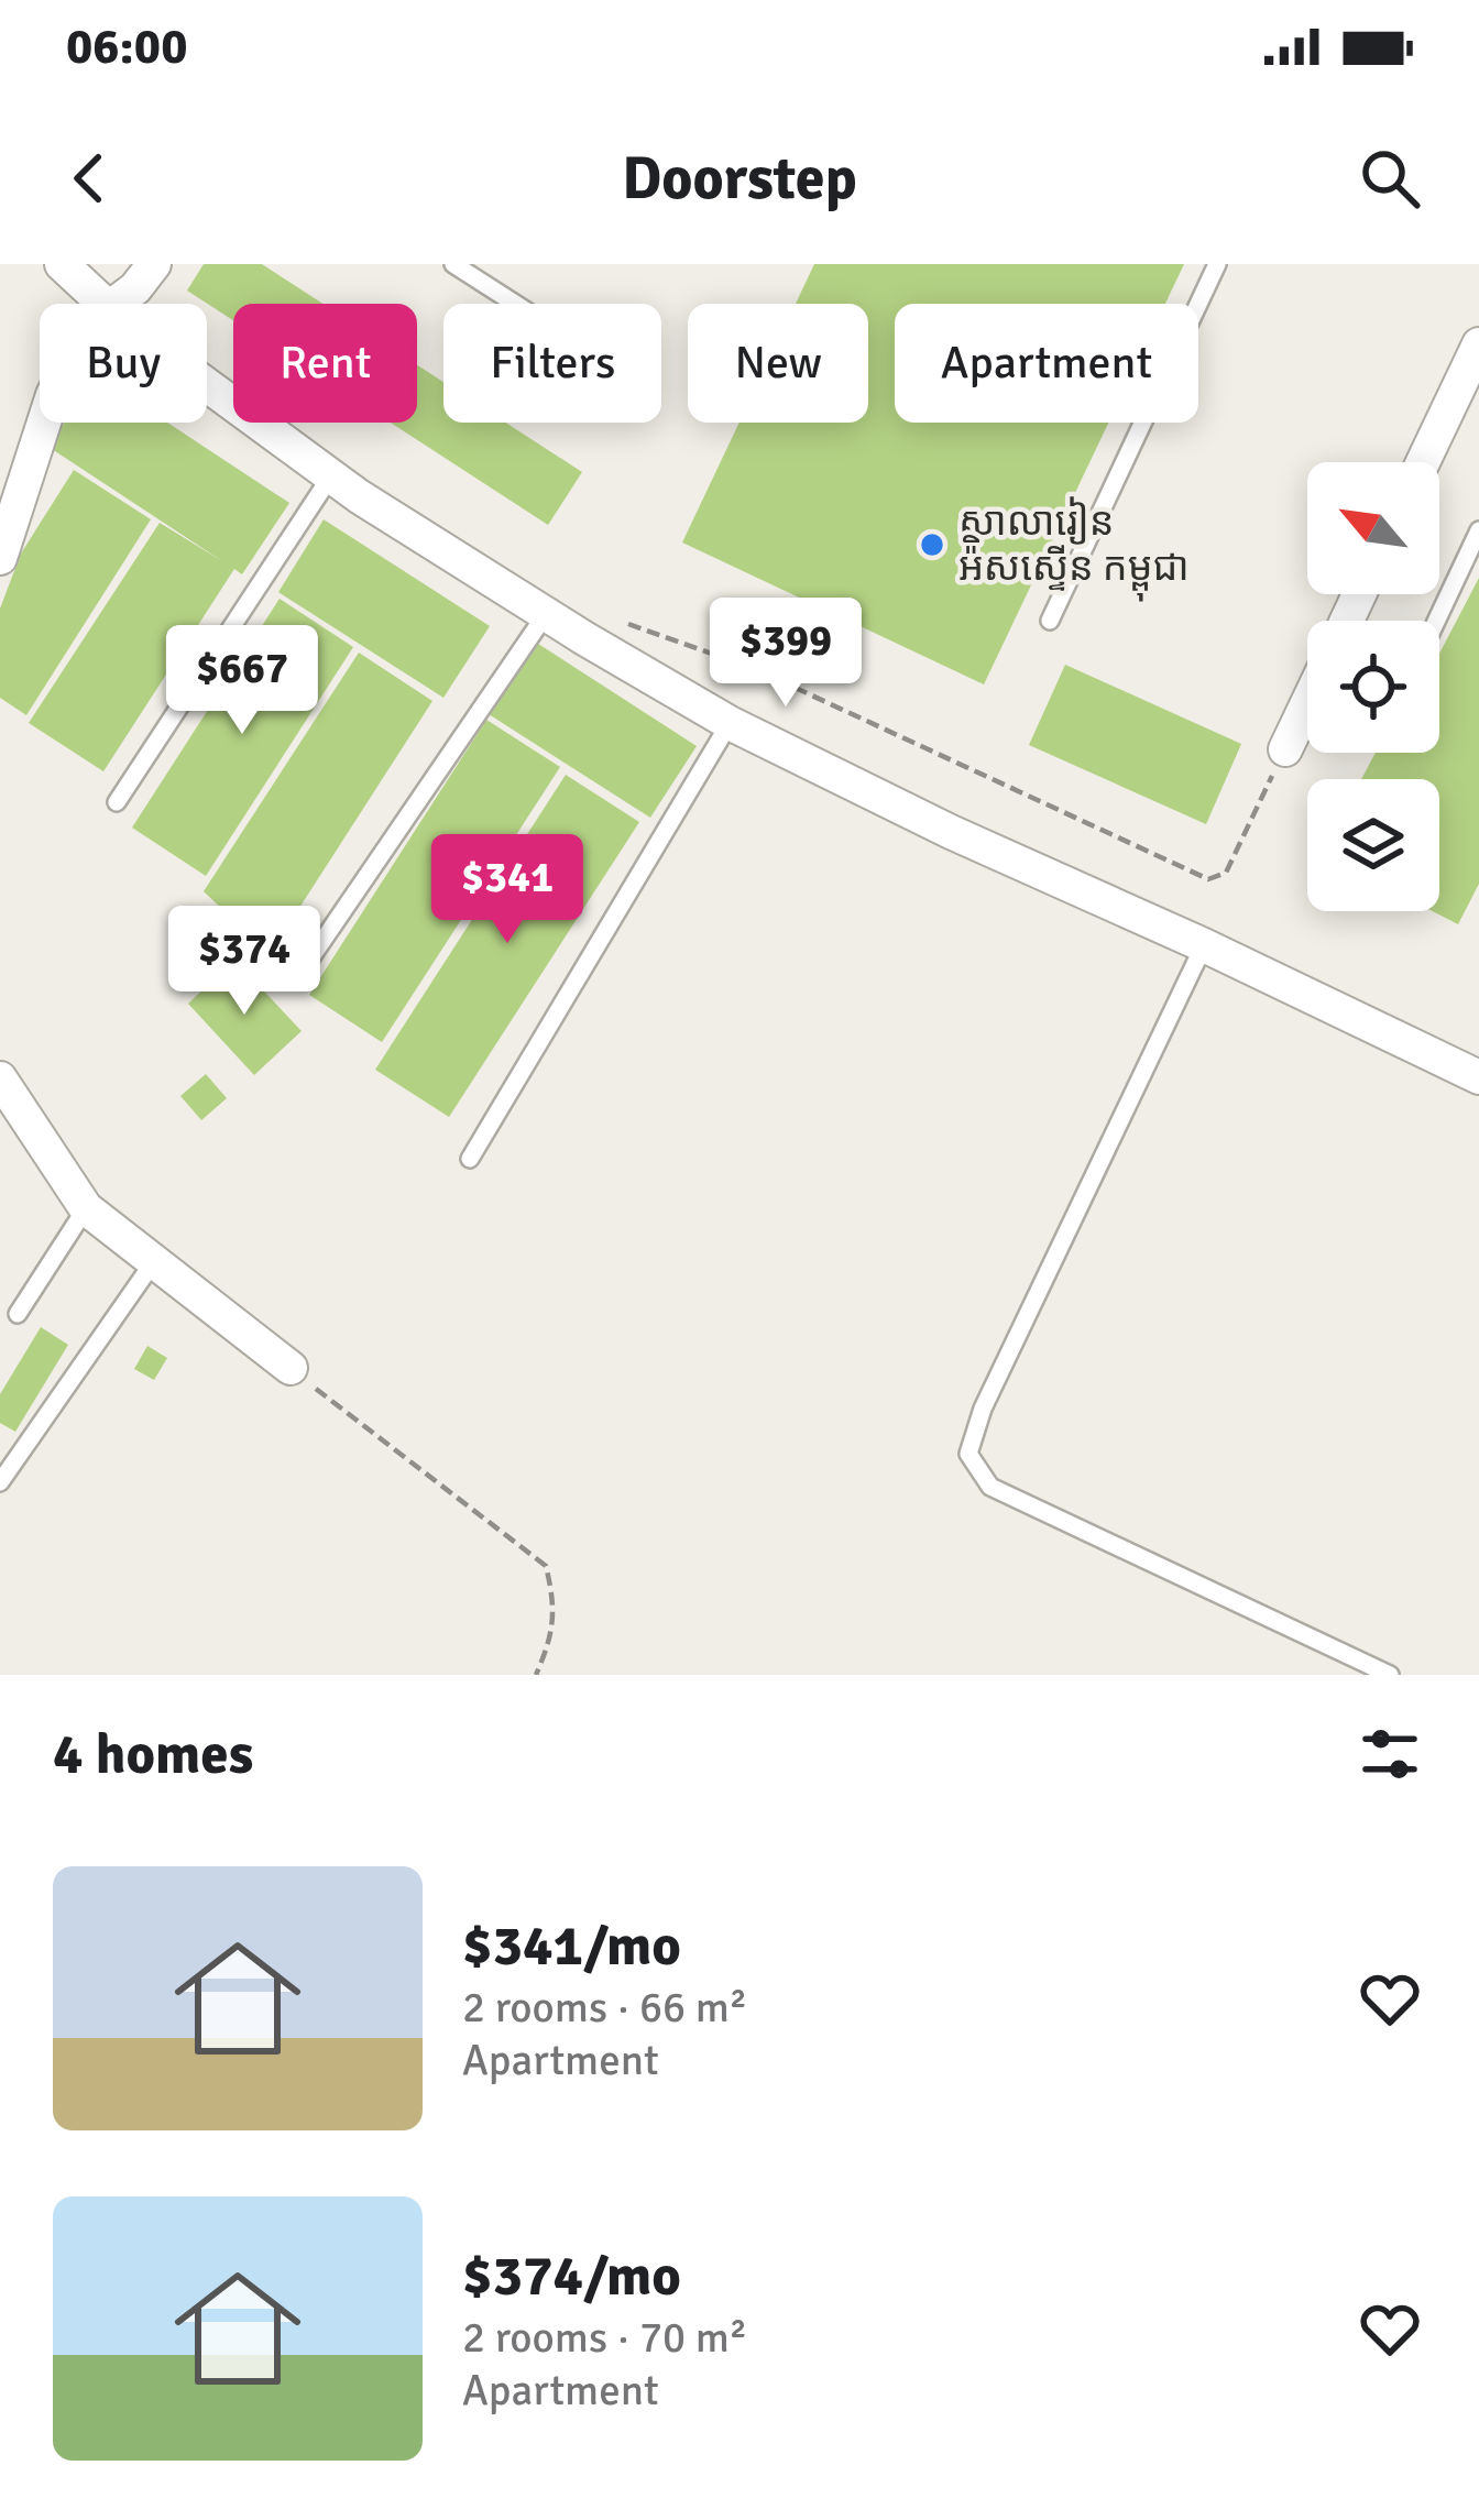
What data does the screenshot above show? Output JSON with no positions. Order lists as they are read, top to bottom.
{
  "places": ["សាលារៀន អ៉ិសស្ទើន កម្ពុជា"],
  "north": "top left",
  "page": {
    "status": "06:00",
    "header": "Doorstep",
    "chip": [
      "Buy",
      "Rent",
      "Filters",
      "New",
      "Apartment"
    ],
    "price": [
      "$399",
      "$667",
      "$341",
      "$374"
    ],
    "heading": "4 homes",
    "list": [
      {
        "name": "$341/mo",
        "note": "2 rooms · 66 m² · Apartment"
      },
      {
        "name": "$374/mo",
        "note": "2 rooms · 70 m² · Apartment"
      }
    ]
  }
}
